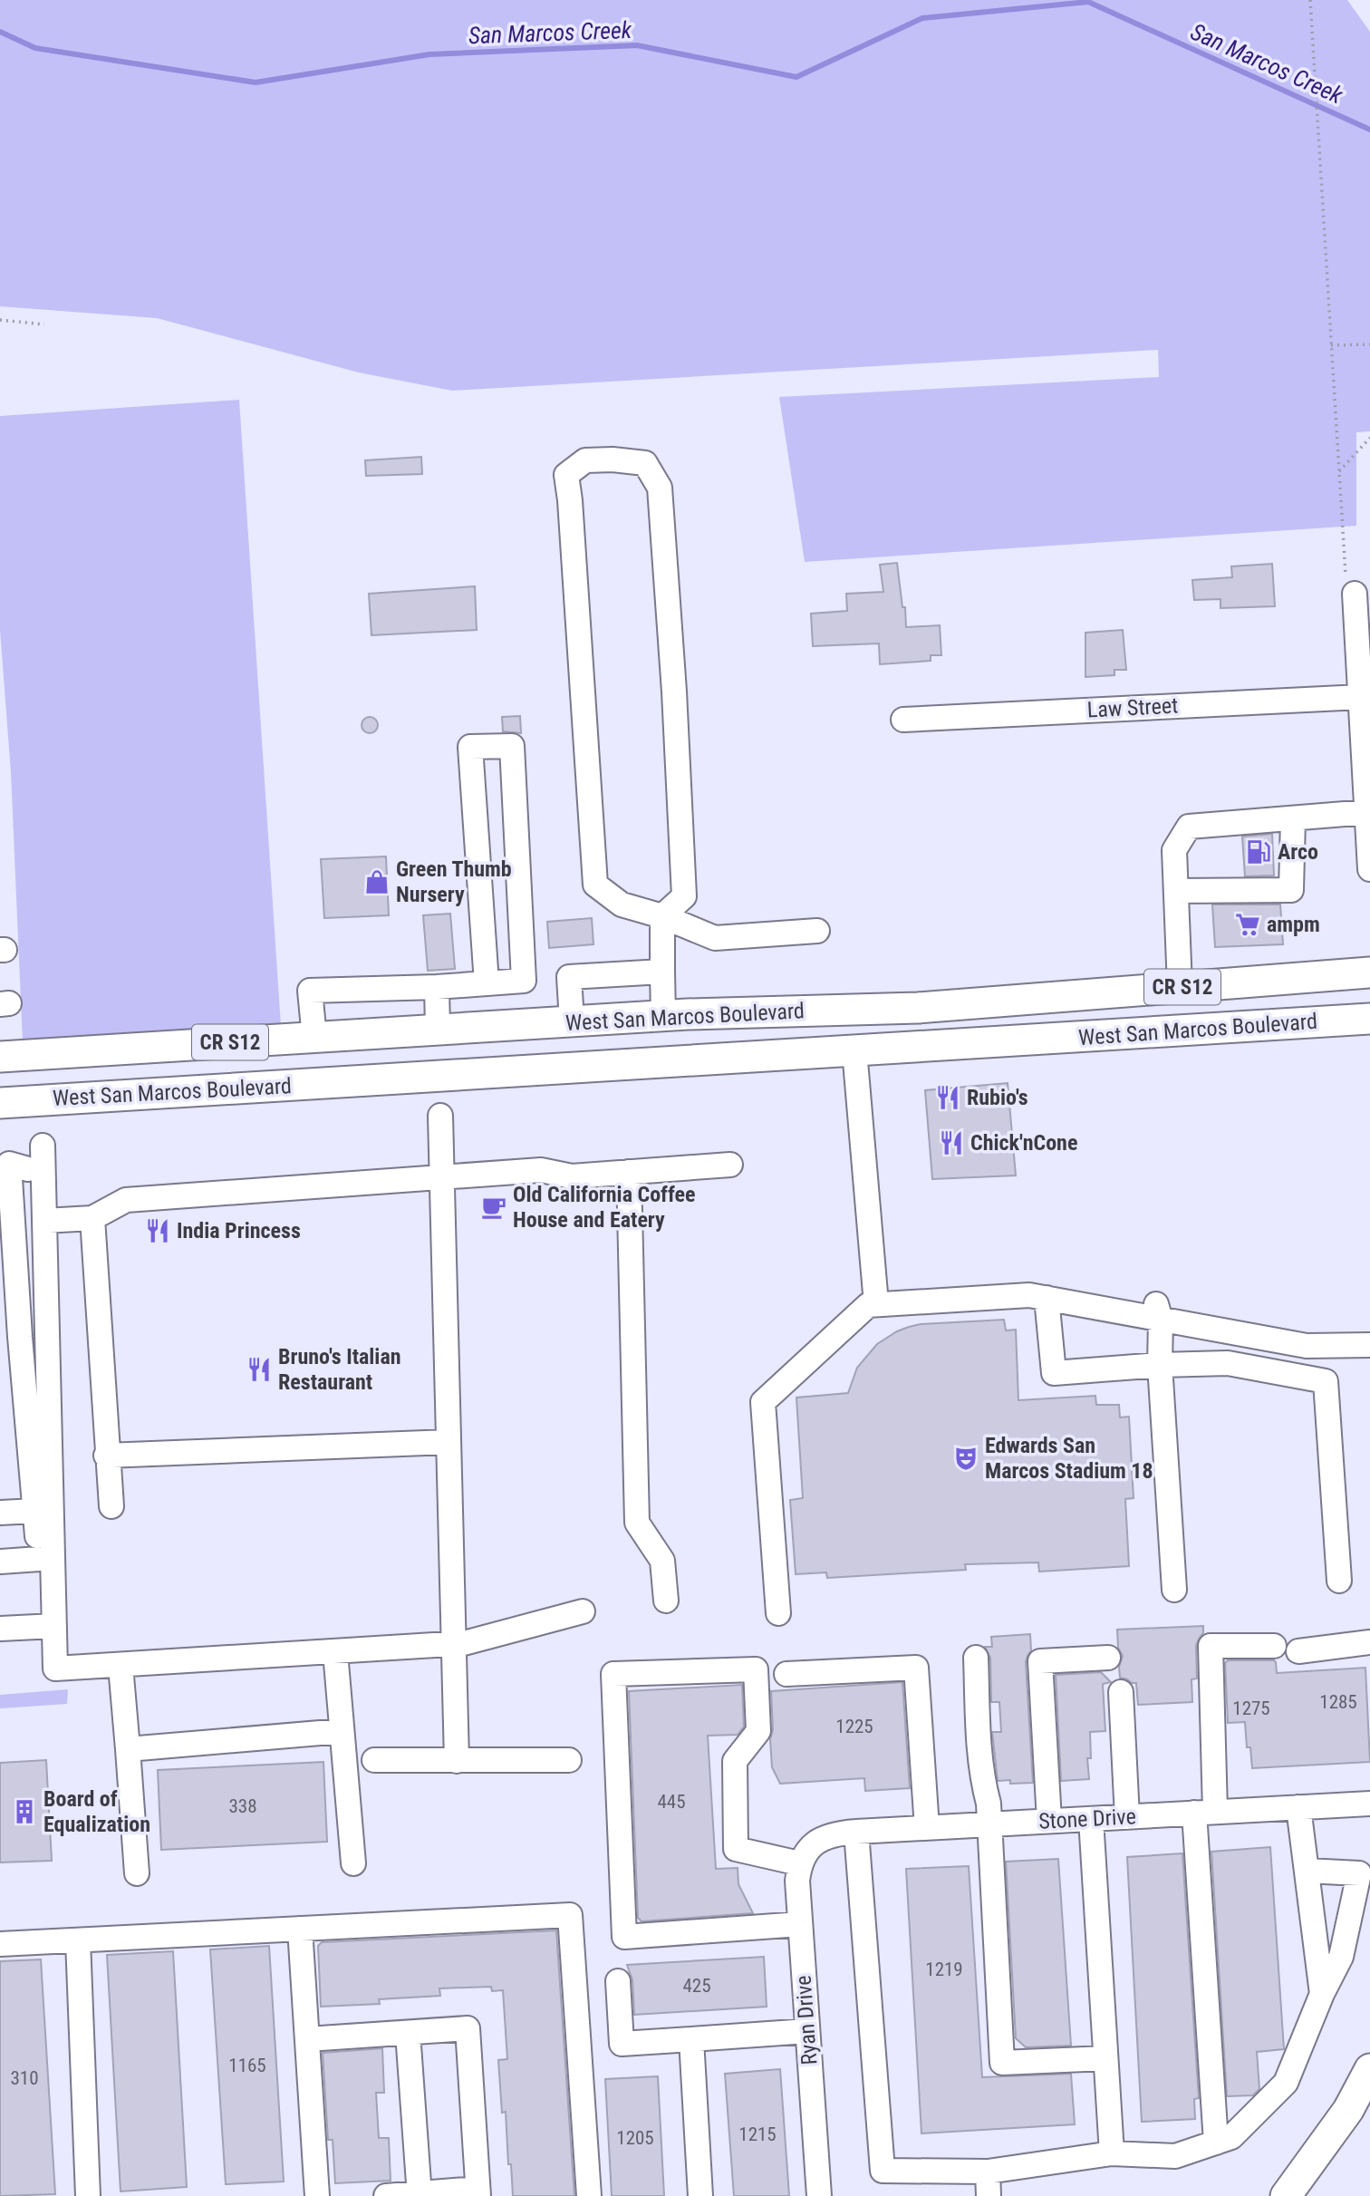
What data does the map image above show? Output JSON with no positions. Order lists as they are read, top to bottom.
{
  "streets": {
    "main road": ["CR S12", "West San Marcos Boulevard"],
    "street": ["Law Street", "Stone Drive", "Ryan Drive"]
  },
  "crossings": [
    ["Stone Drive", "Ryan Drive"]
  ],
  "water": ["San Marcos Creek"],
  "places": {
    "fuel station": ["Arco"],
    "shop": ["Green Thumb Nursery"],
    "supermarket": ["ampm"],
    "restaurant": [
      "Rubio's",
      "Chick'nCone",
      "India Princess",
      "Bruno's Italian Restaurant"
    ],
    "cafe": ["Old California Coffee House and Eatery"],
    "theatre": ["Edwards San Marcos Stadium 18"],
    "building": ["Board of Equalization"]
  },
  "house_numbers": [
    "1285",
    "1275",
    "1225",
    "445",
    "338",
    "1219",
    "425",
    "1165",
    "310",
    "1215",
    "1205"
  ]
}
